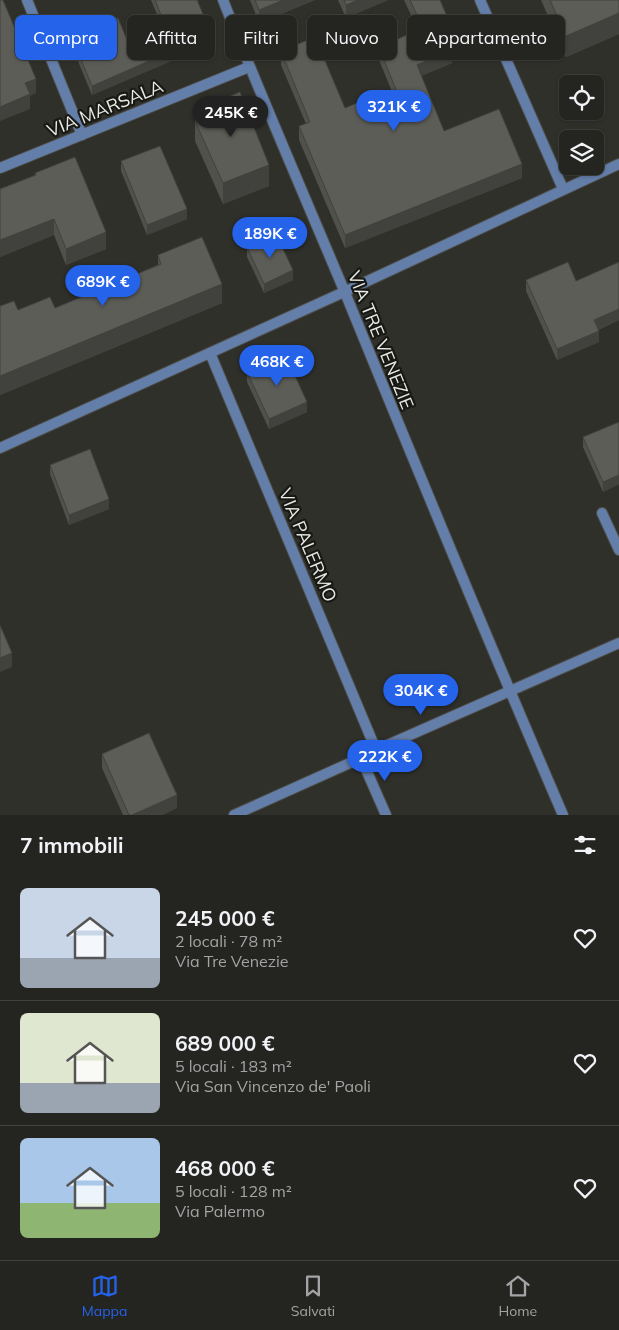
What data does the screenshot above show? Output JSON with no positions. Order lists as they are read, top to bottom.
{
  "streets": {
    "street": ["VIA MARSALA", "VIA TRE VENEZIE", "VIA PALERMO"]
  },
  "crossings": [
    ["VIA MARSALA", "VIA TRE VENEZIE"]
  ],
  "page": {
    "chip": [
      "Compra",
      "Affitta",
      "Filtri",
      "Nuovo",
      "Appartamento"
    ],
    "price": [
      "321K €",
      "245K €",
      "189K €",
      "689K €",
      "468K €",
      "304K €",
      "222K €"
    ],
    "heading": "7 immobili",
    "list": [
      {
        "name": "245 000 €",
        "note": "2 locali · 78 m² · Via Tre Venezie"
      },
      {
        "name": "689 000 €",
        "note": "5 locali · 183 m² · Via San Vincenzo de' Paoli"
      },
      {
        "name": "468 000 €",
        "note": "5 locali · 128 m² · Via Palermo"
      }
    ],
    "tabs": ["Mappa", "Salvati", "Home"]
  }
}
